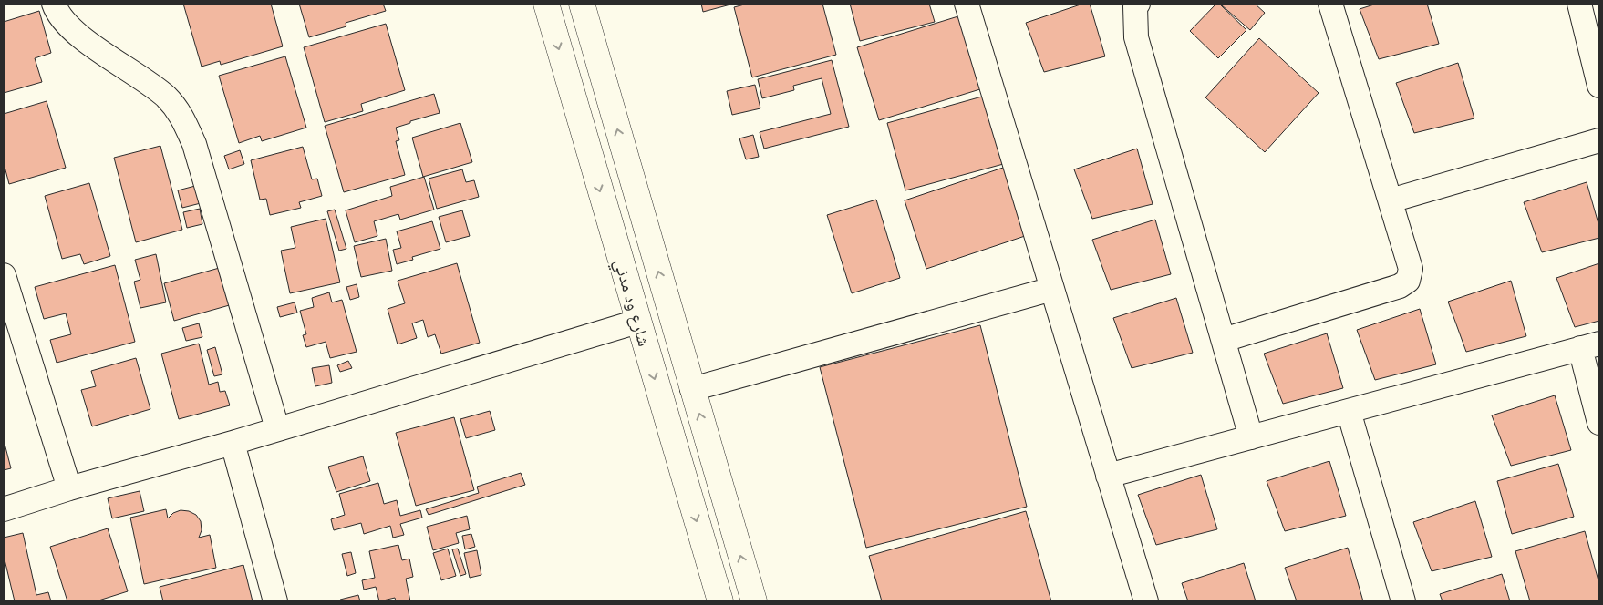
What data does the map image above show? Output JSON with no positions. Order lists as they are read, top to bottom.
{
  "streets": {
    "highway": ["شارع ود مدني"]
  }
}
